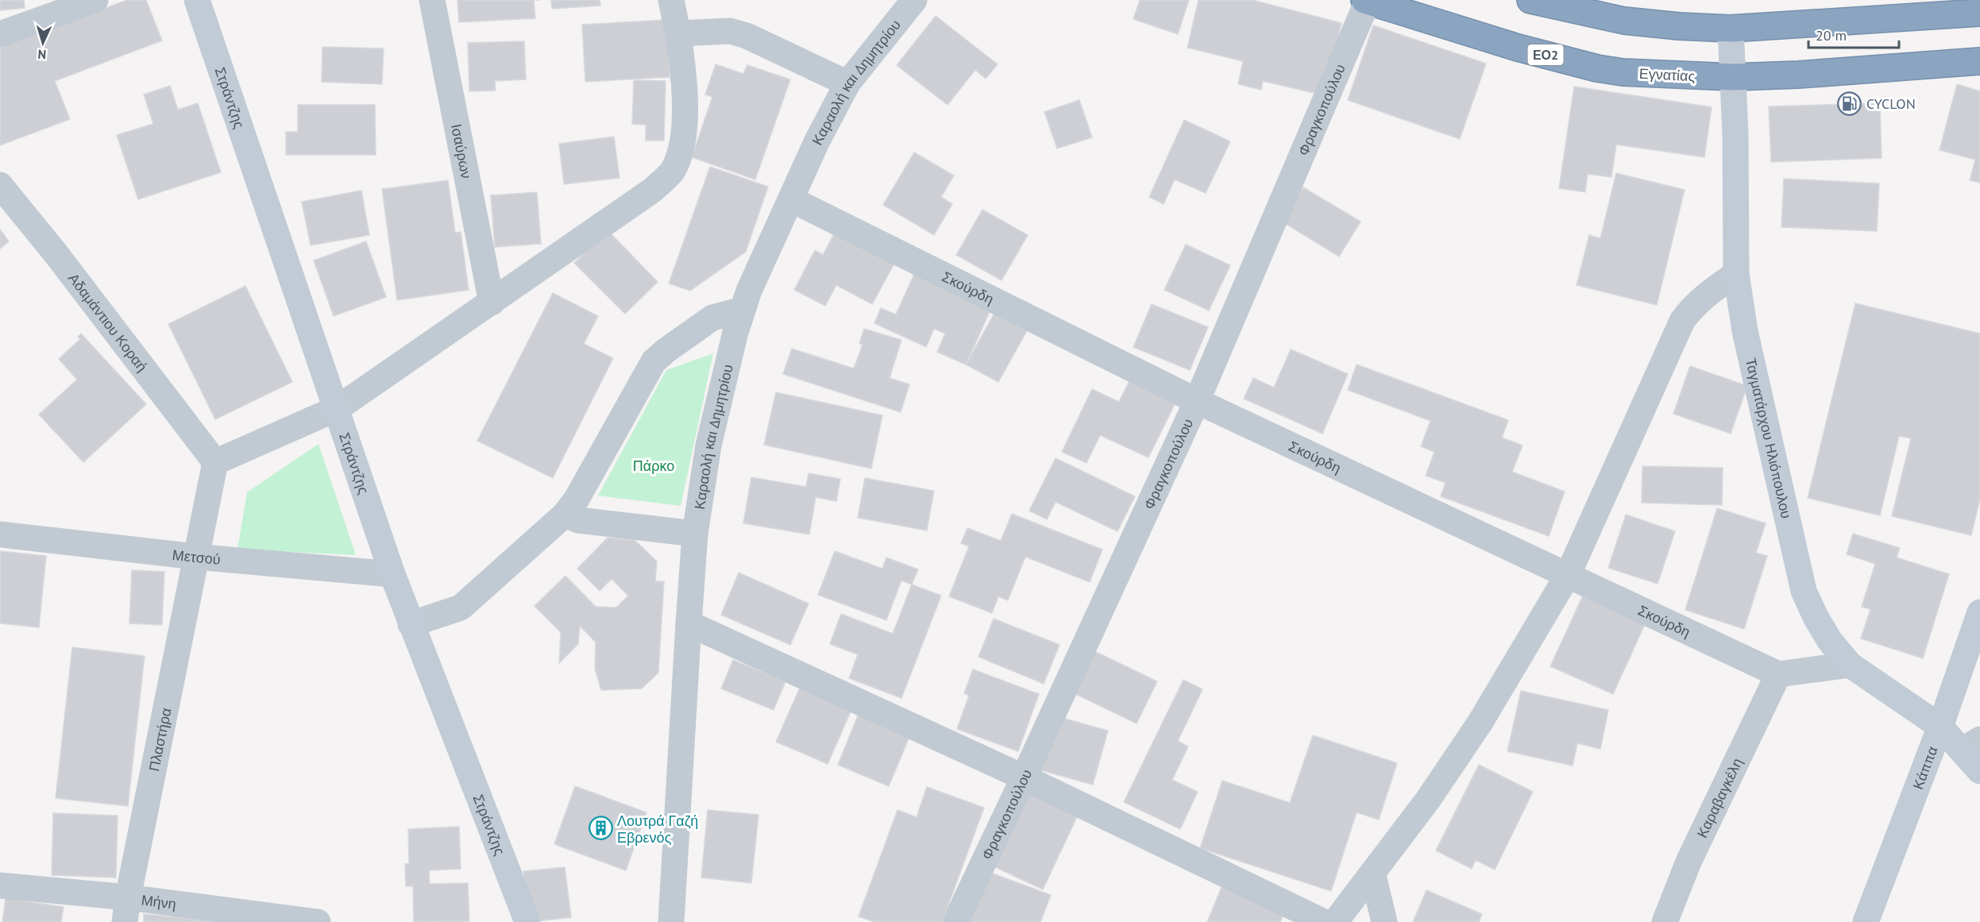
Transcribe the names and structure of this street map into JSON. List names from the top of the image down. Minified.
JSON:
{"streets":{"highway":["ΕΟ2","Εγνατίας"],"street":["Καραολή και Δημητρίου","Στράντζης","Φραγκοπούλου","Ισαύρων","Σκούρδη","Αδαμάντιου Κοραή","Ταγματάρχου Ηλιόπουλου","Μετσού","Πλαστήρα","Κάππα","Καραβαγκέλη","Μήνη"]},"crossings":[["Εγνατίας","Φραγκοπούλου"],["Εγνατίας","Ταγματάρχου Ηλιόπουλου"],["Καραολή και Δημητρίου","Σκούρδη"],["Στράντζης","Μετσού"],["Φραγκοπούλου","Σκούρδη"],["Σκούρδη","Καραβαγκέλη"],["Αδαμάντιου Κοραή","Πλαστήρα"],["Ταγματάρχου Ηλιόπουλου","Κάππα"],["Μετσού","Πλαστήρα"],["Πλαστήρα","Μήνη"]],"parks":["Πάρκο"],"places":{"fuel station":["CYCLON"],"building":["Λουτρά Γαζή Εβρενός"]},"scale_bar":"20 m","north":"bottom"}
